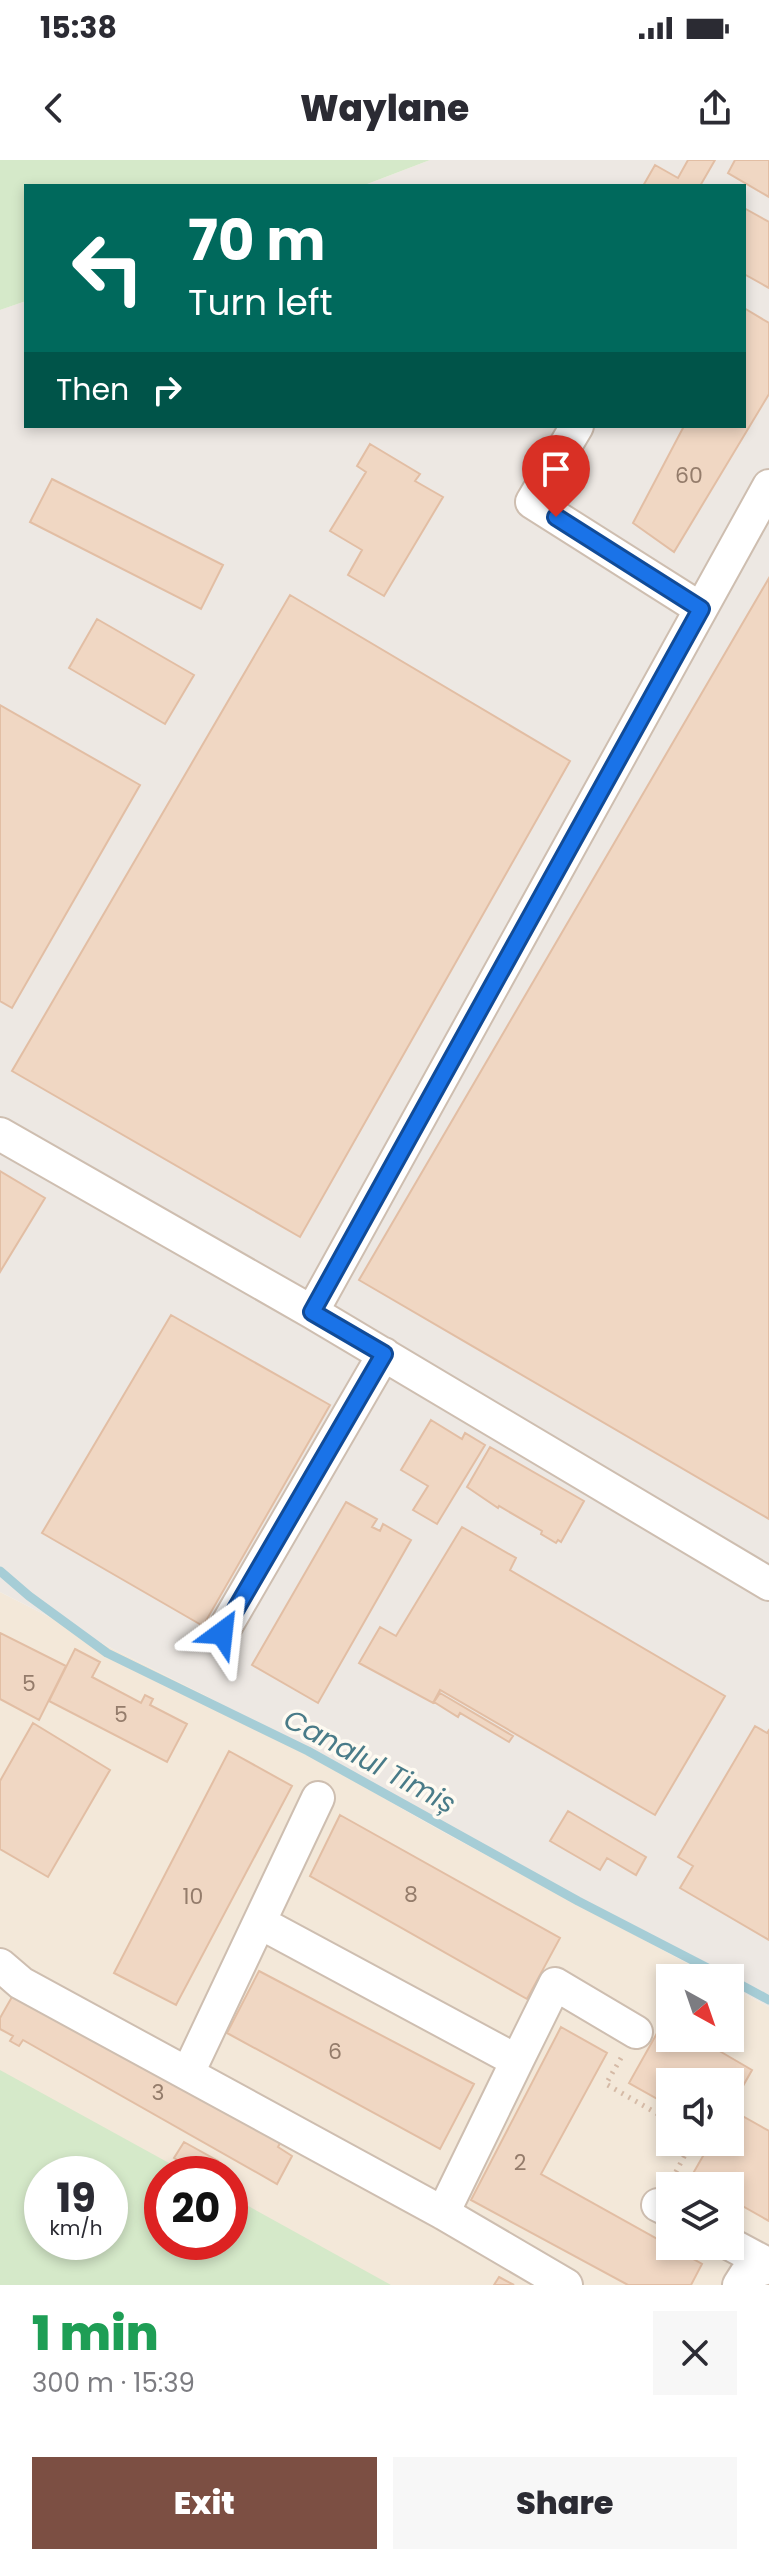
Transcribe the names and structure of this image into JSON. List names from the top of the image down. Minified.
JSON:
{"water":["Canalul Timiș"],"house_numbers":["60","5","5","8","10","6","3","2"],"north":"bottom right","page":{"status":"15:38","header":"Waylane","turn":["70 m","Turn left"],"then":"Then","speed":"19 km/h","limit":"20","heading":["1 min","300 m · 15:39"],"buttons":["Exit","Share"]}}
